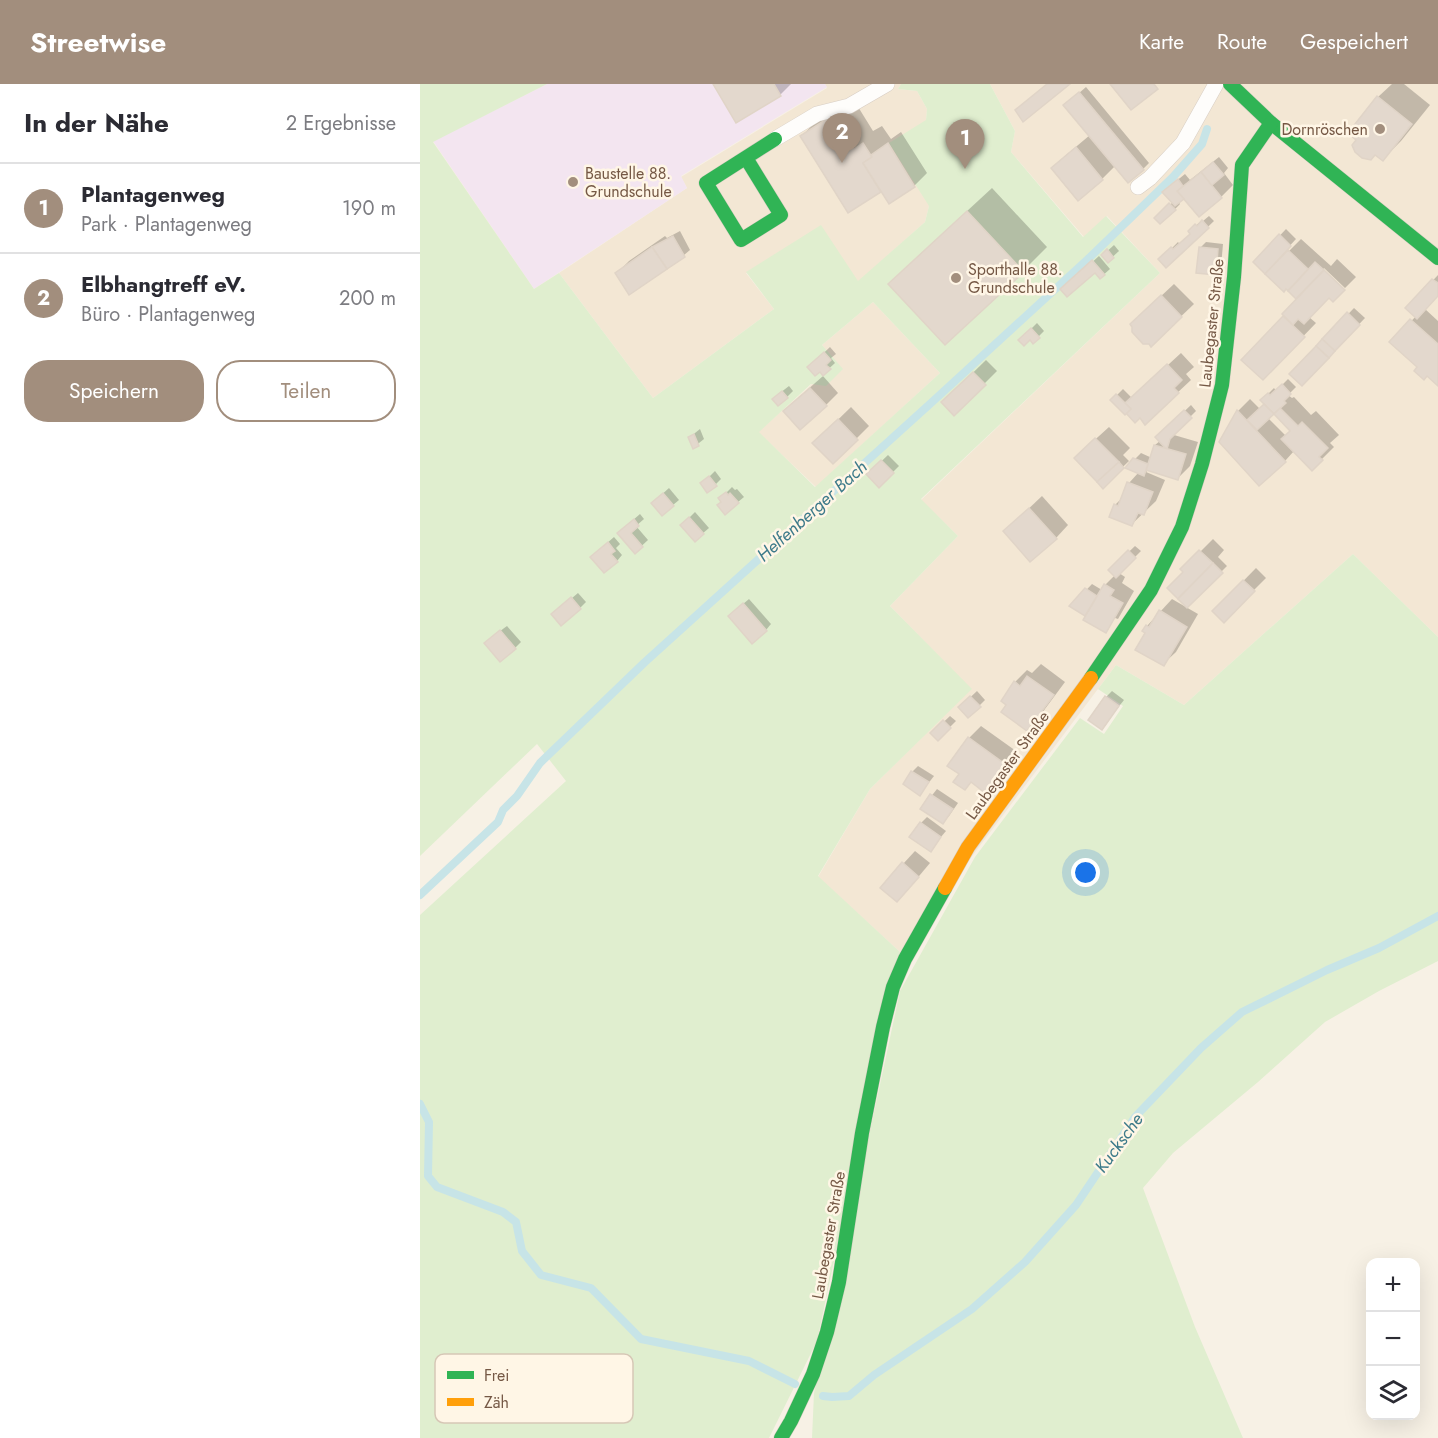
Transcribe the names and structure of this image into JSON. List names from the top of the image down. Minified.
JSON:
{"streets":{"street":["Laubegaster Straße"]},"water":["Helfenberger Bach","Kucksche"],"places":["Dornröschen","Baustelle 88. Grundschule","Sporthalle 88. Grundschule"],"legend":["Frei","Zäh"],"page":{"header":"Streetwise","nav":["Karte","Route","Gespeichert"],"heading":["In der Nähe","2 Ergebnisse"],"pins":["2","1"],"list":[{"mark":"1","name":"Plantagenweg","note":"Park · Plantagenweg","value":"190 m"},{"mark":"2","name":"Elbhangtreff eV.","note":"Büro · Plantagenweg","value":"200 m"}],"buttons":["Speichern","Teilen"],"map_buttons":["+","−"]}}
